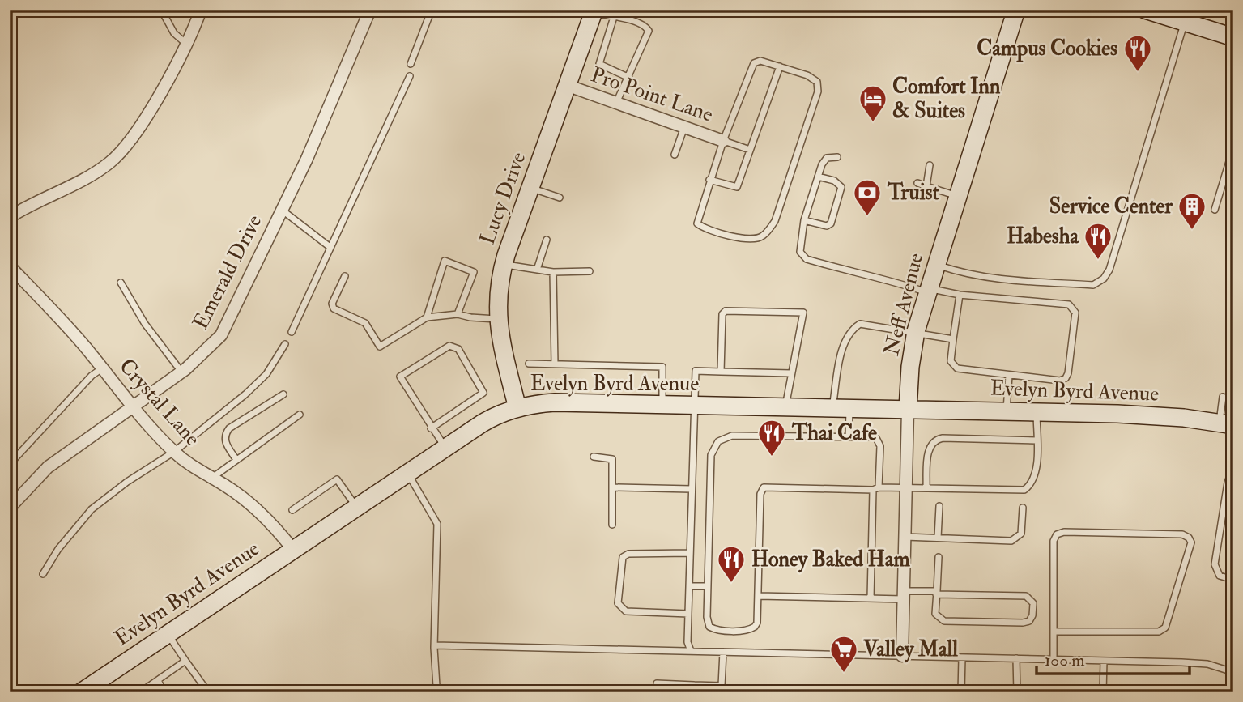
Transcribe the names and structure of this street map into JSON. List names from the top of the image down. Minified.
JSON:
{"streets":{"street":["Pro Point Lane","Lucy Drive","Emerald Drive","Neff Avenue","Evelyn Byrd Avenue","Crystal Lane"]},"crossings":[["Pro Point Lane","Lucy Drive"],["Lucy Drive","Evelyn Byrd Avenue"],["Emerald Drive","Crystal Lane"],["Neff Avenue","Evelyn Byrd Avenue"],["Evelyn Byrd Avenue","Crystal Lane"]],"places":{"restaurant":["Campus Cookies","Habesha","Thai Cafe","Honey Baked Ham"],"hotel":["Comfort Inn & Suites"],"bank":["Truist"],"building":["Service Center"],"supermarket":["Valley Mall"]},"scale_bar":"100 m"}
